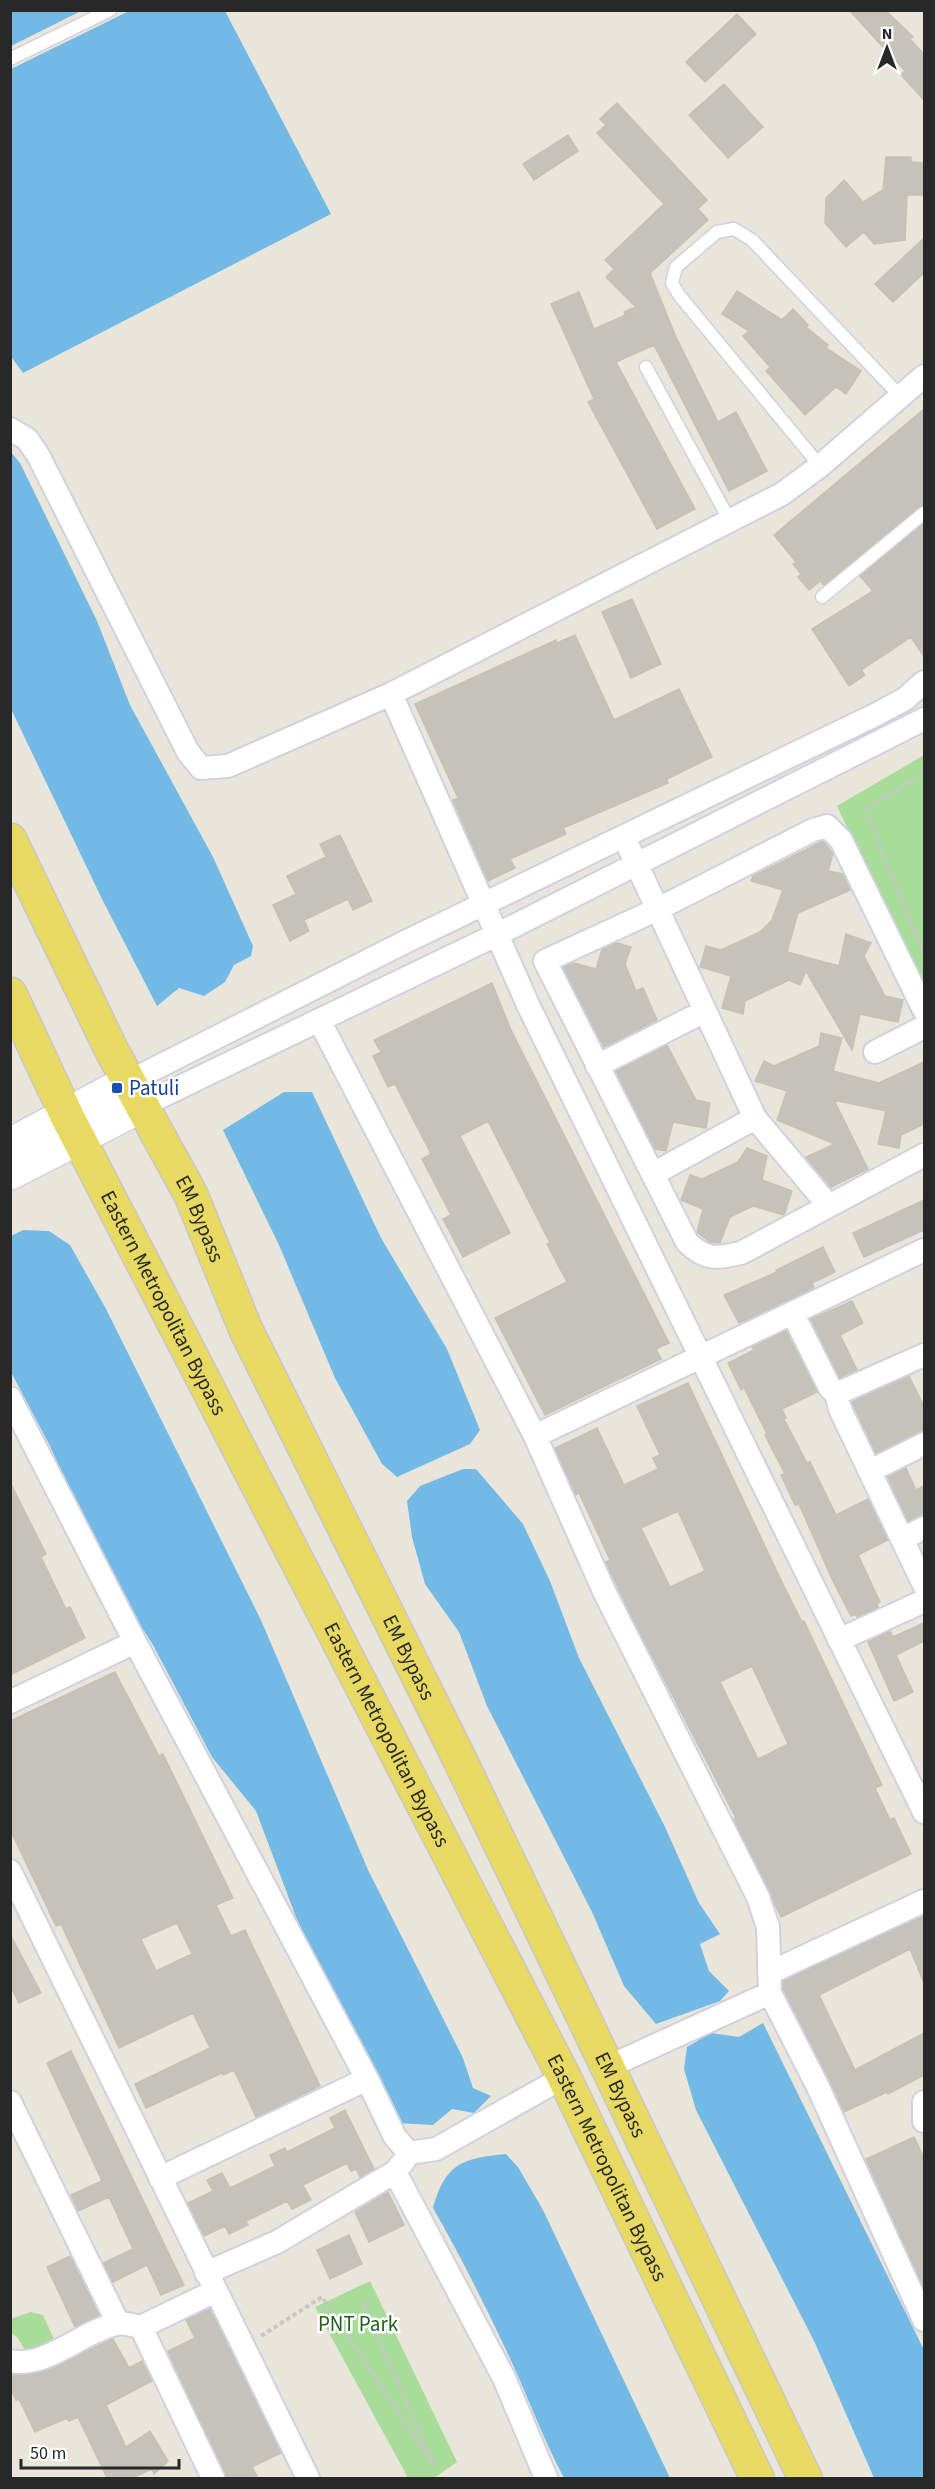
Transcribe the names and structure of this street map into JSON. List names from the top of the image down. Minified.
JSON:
{"streets":{"main road":["EM Bypass","Eastern Metropolitan Bypass"]},"parks":["PNT Park"],"places":{"transit":["Patuli"]},"scale_bar":"50 m","north":"top"}
